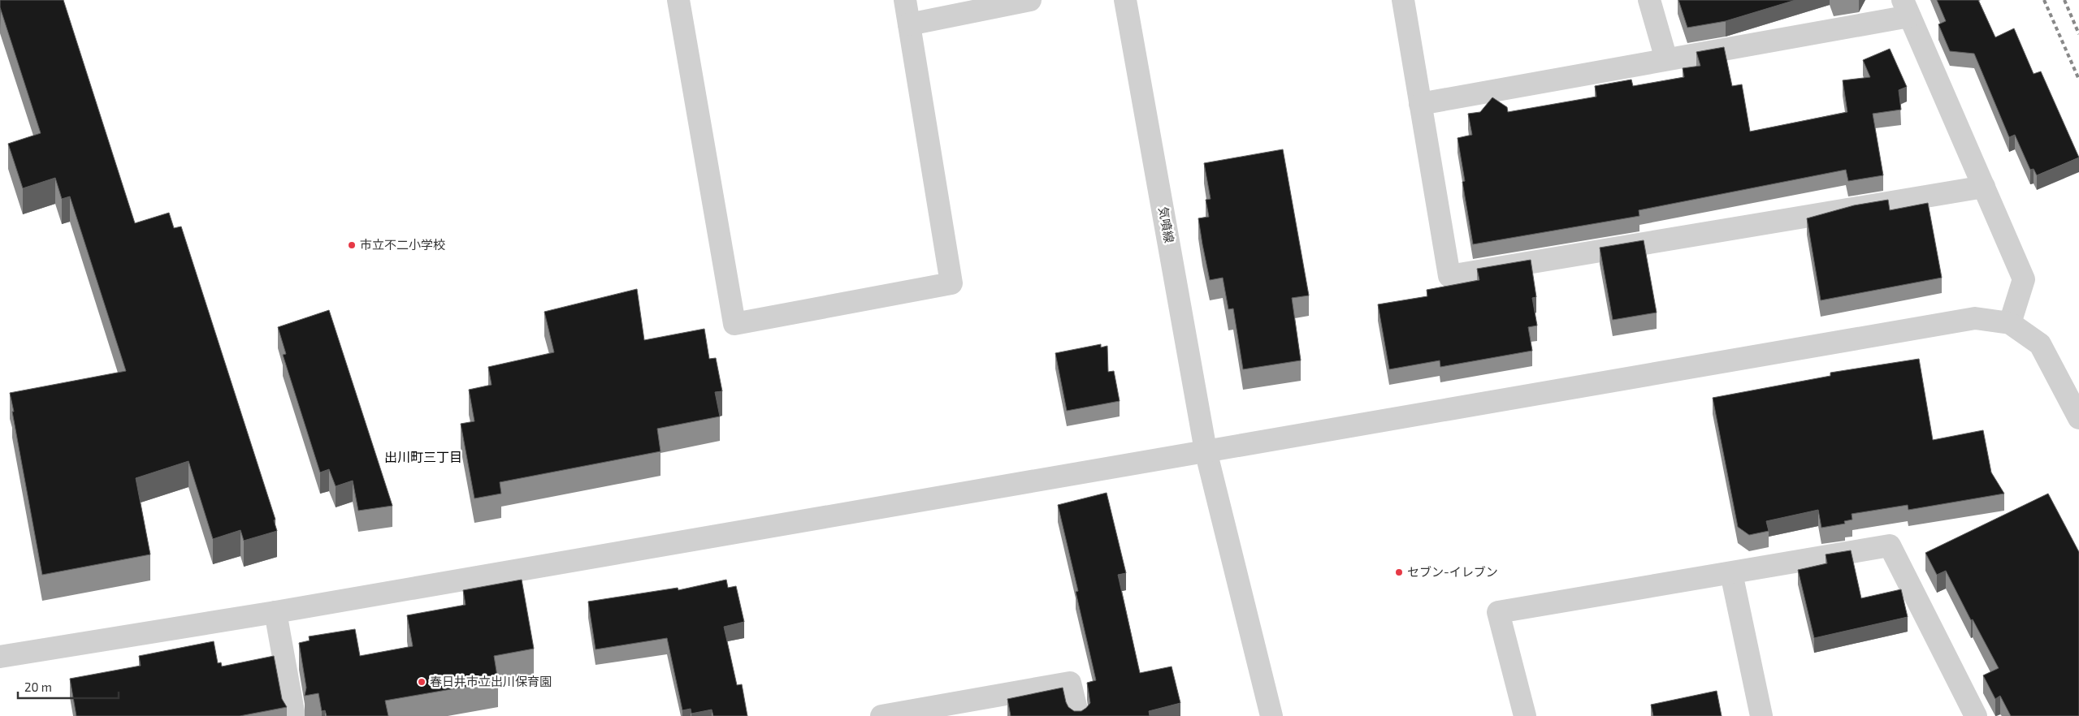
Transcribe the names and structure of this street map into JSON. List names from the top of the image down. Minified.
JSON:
{"streets":{"street":["気噴線"]},"districts":["出川町三丁目"],"places":["市立不二小学校","セブン-イレブン","春日井市立出川保育園"],"scale_bar":"20 m"}
